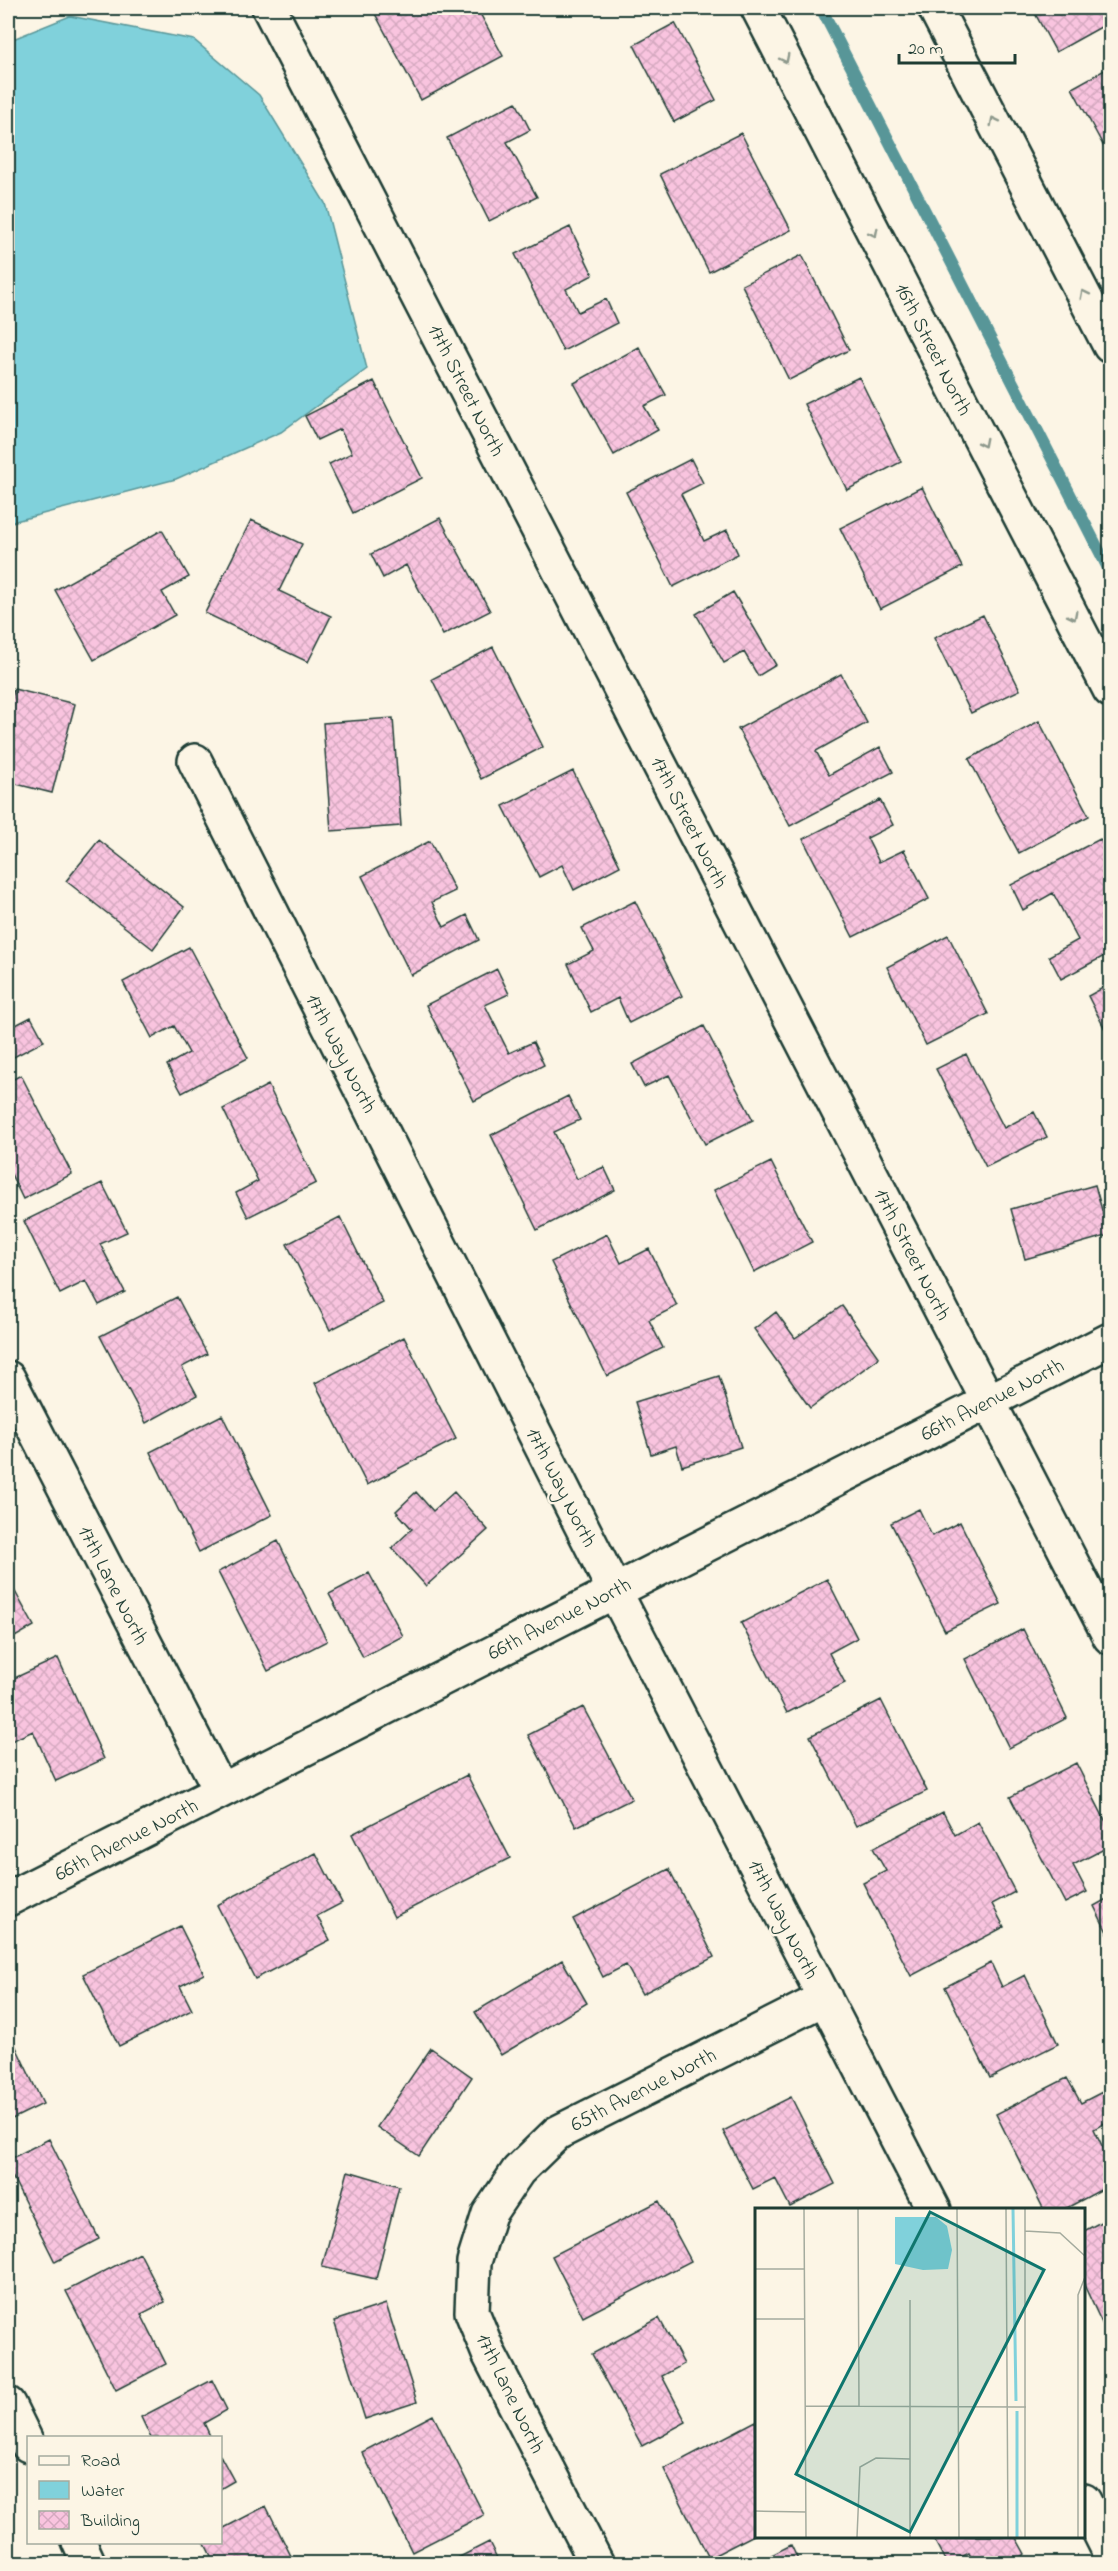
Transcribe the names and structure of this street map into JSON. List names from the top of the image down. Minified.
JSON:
{"streets":{"street":["16th Street North","17th Street North","17th Way North","66th Avenue North","17th Lane North","65th Avenue North"]},"crossings":[["17th Street North","66th Avenue North"],["17th Way North","66th Avenue North"],["17th Way North","65th Avenue North"],["66th Avenue North","17th Lane North"],["17th Lane North","65th Avenue North"]],"legend":["Road","Water","Building"],"scale_bar":"20 m"}
